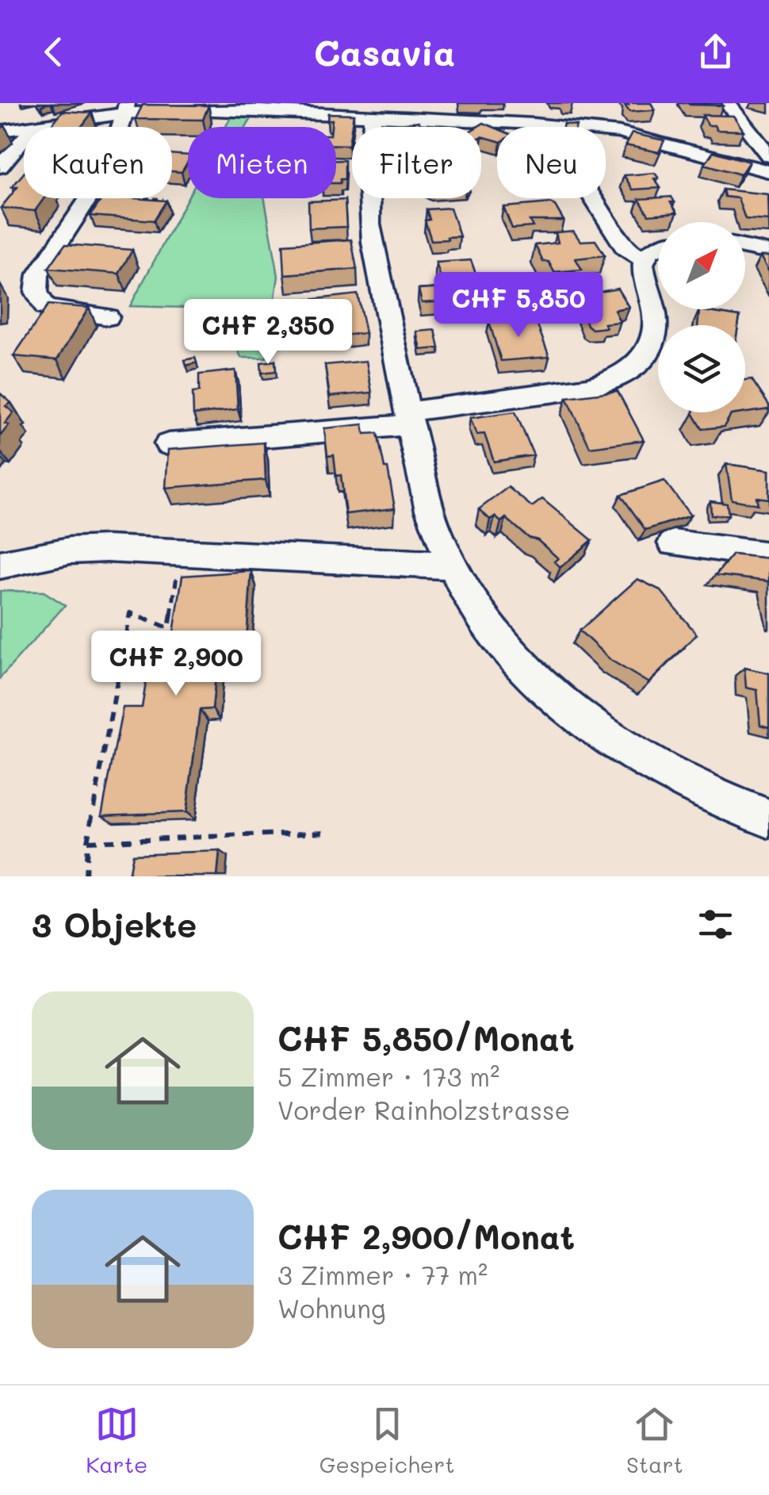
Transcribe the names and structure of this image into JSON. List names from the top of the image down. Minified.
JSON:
{"north":"top right","page":{"header":"Casavia","chip":["Kaufen","Mieten","Filter","Neu"],"price":["CHF 5,850","CHF 2,350","CHF 2,900"],"heading":"3 Objekte","list":[{"name":"CHF 5,850/Monat","note":"5 Zimmer · 173 m² · Vorder Rainholzstrasse"},{"name":"CHF 2,900/Monat","note":"3 Zimmer · 77 m² · Wohnung"}],"tabs":["Karte","Gespeichert","Start"]}}
